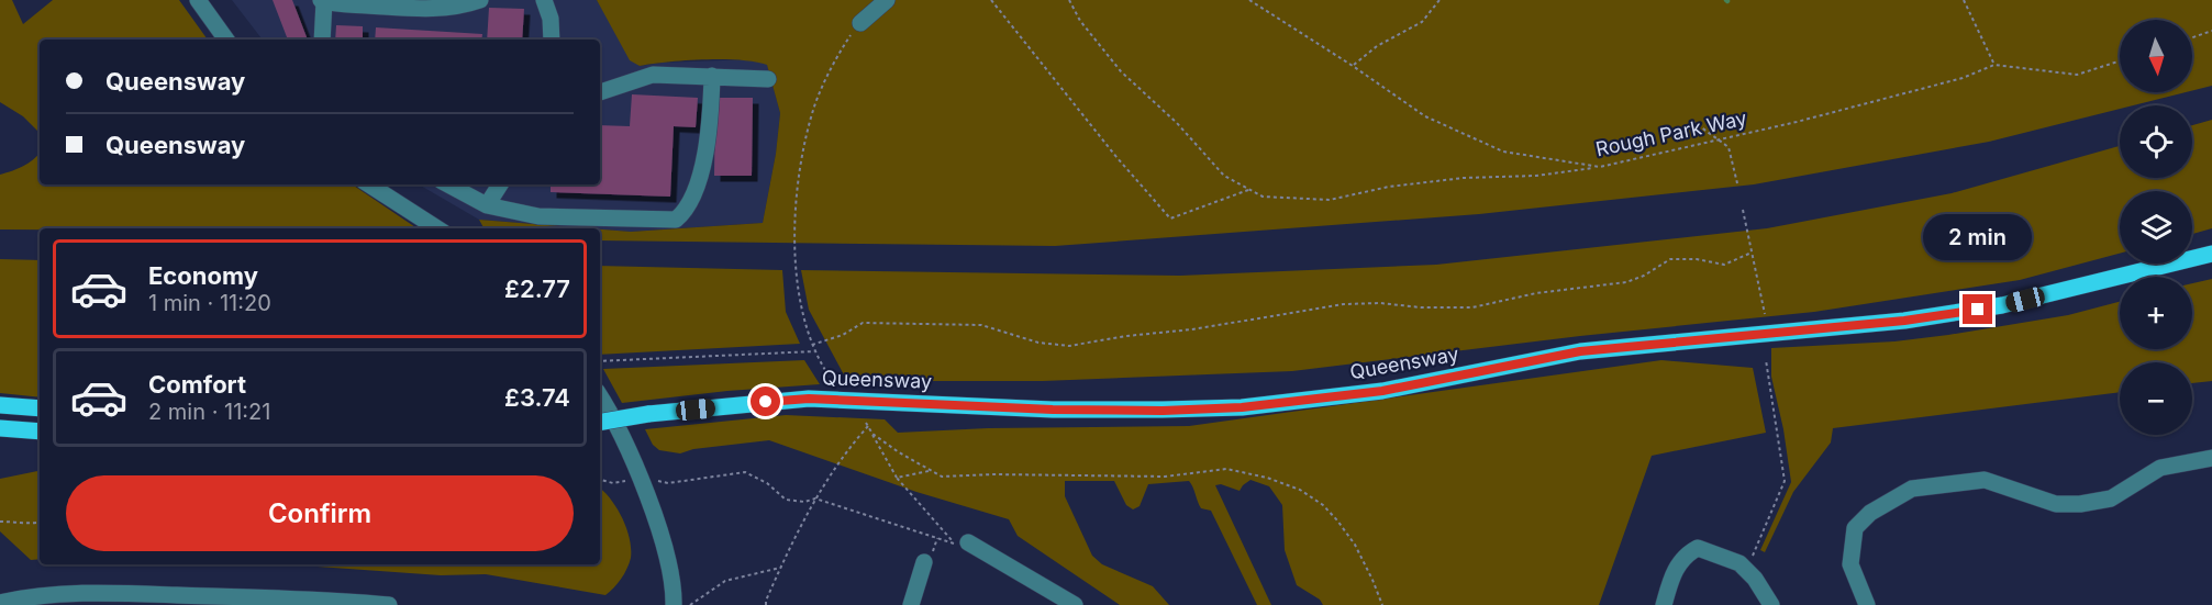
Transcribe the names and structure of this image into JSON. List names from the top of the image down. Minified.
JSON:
{"streets":{"main road":["Queensway"],"path":["Rough Park Way"]},"north":"bottom","page":{"map_buttons":["+","−"],"banner":["Queensway","Queensway"],"bubble":"2 min","list":[{"name":"Economy","note":"1 min · 11:20","value":"£2.77"},{"name":"Comfort","note":"2 min · 11:21","value":"£3.74"}],"buttons":"Confirm"}}
